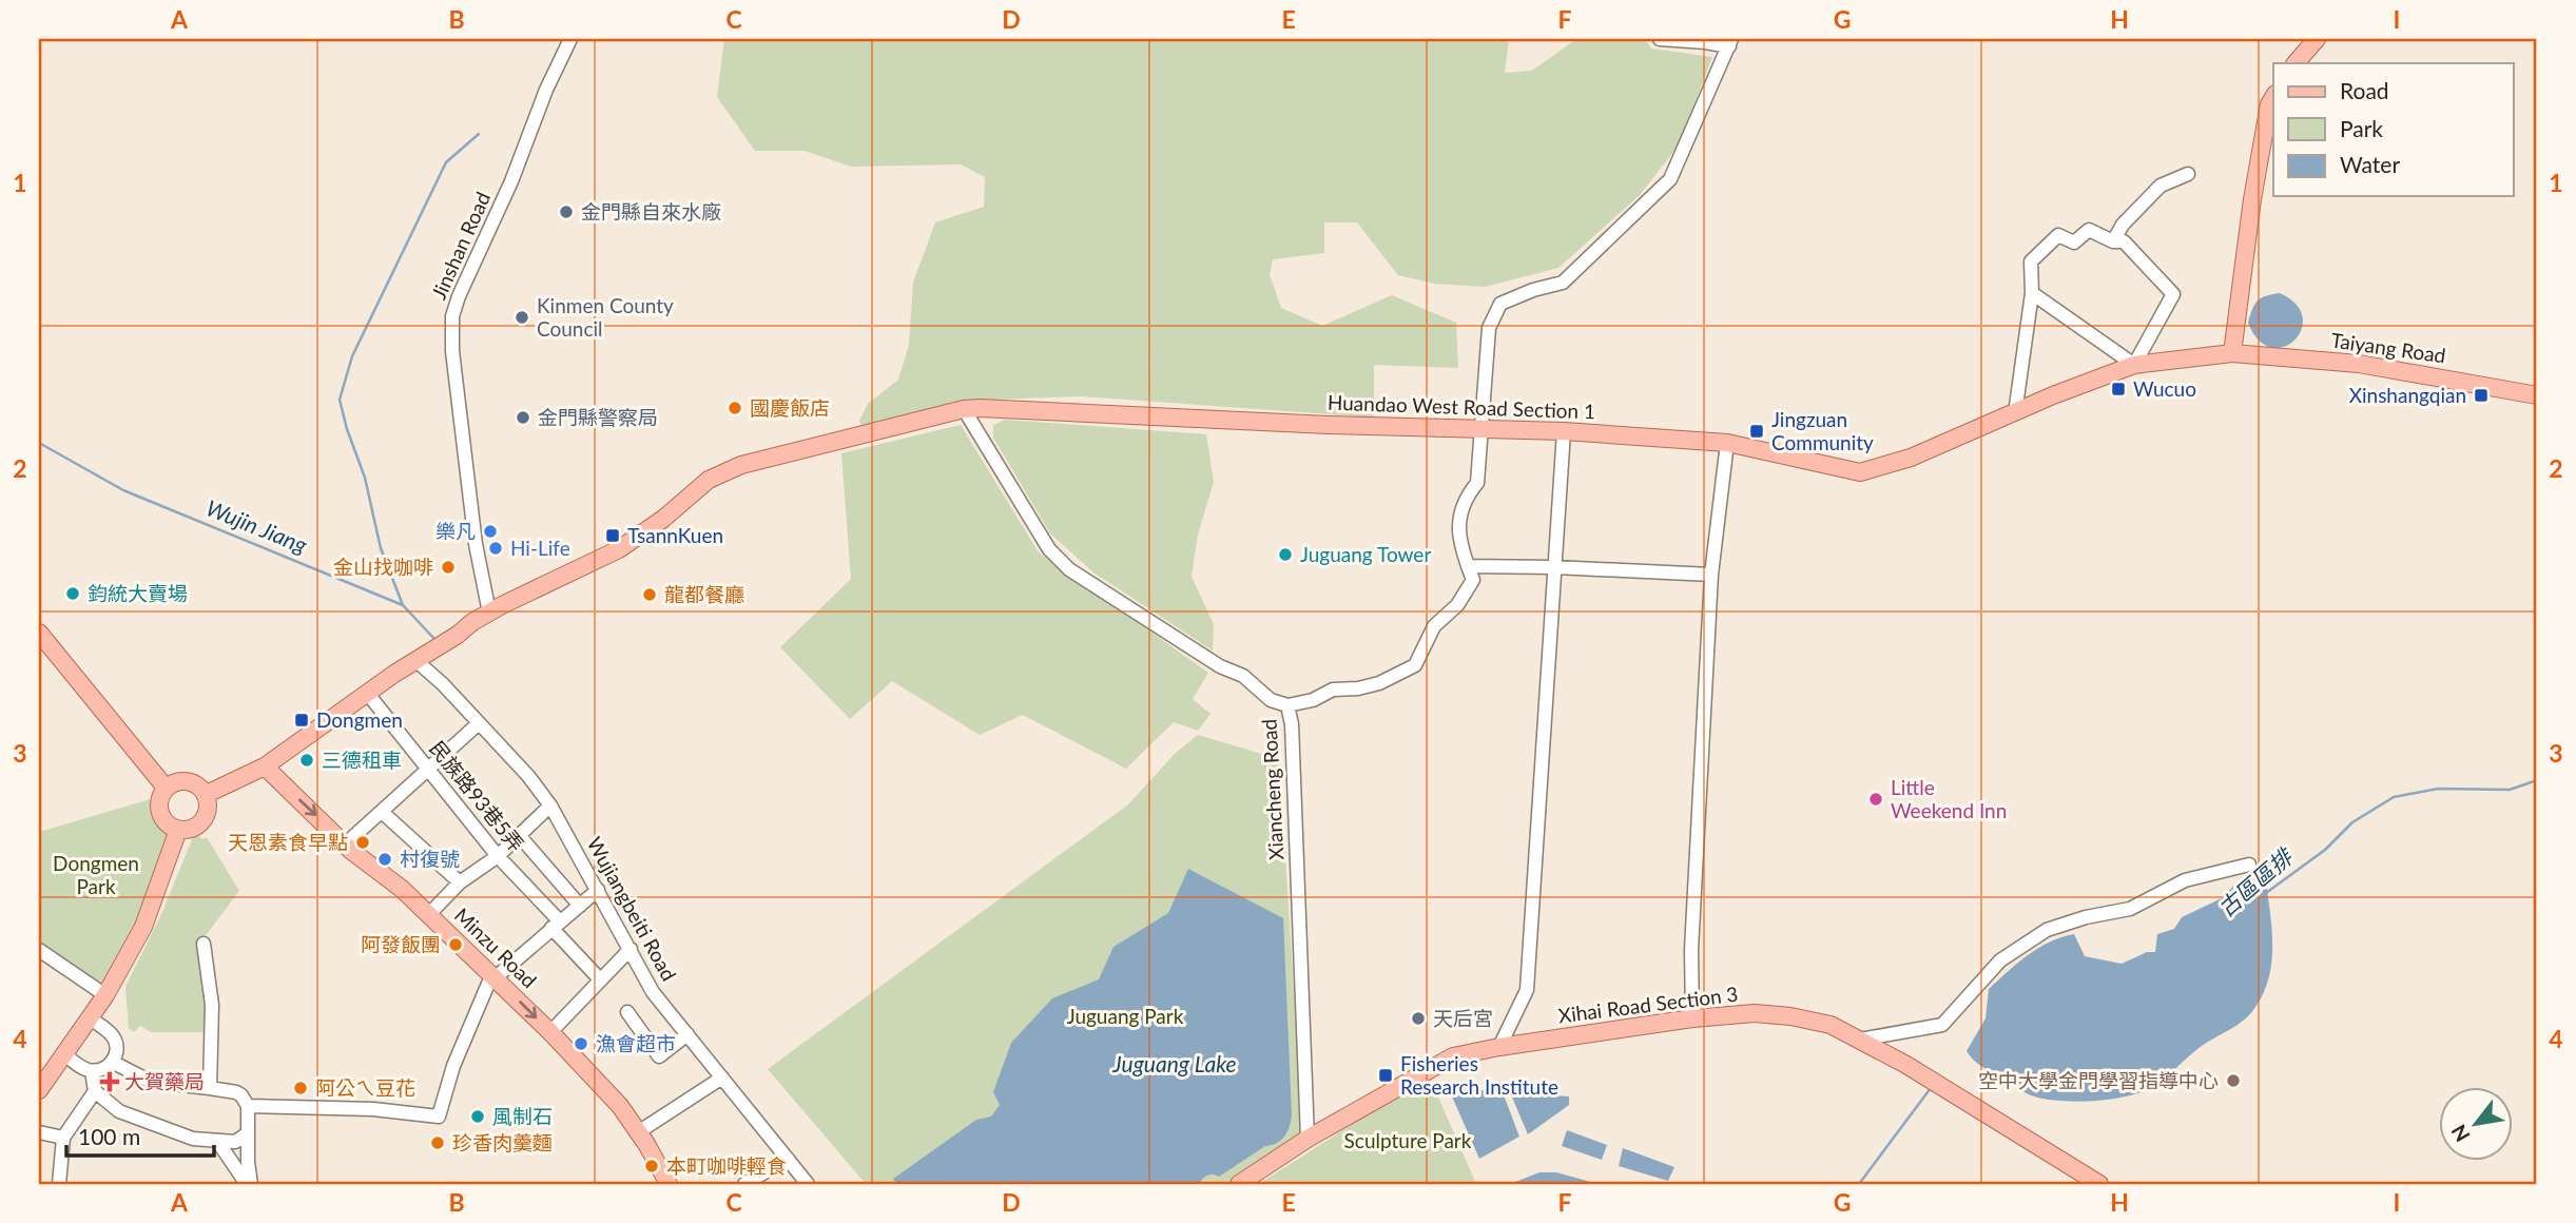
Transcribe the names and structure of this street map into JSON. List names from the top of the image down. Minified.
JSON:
{"streets":{"main road":["Taiyang Road","Huandao West Road Section 1","Minzu Road","Xihai Road Section 3"],"street":["Jinshan Road","Xiancheng Road","民族路93巷5弄","Wujiangbeiti Road"]},"crossings":[["Jinshan Road","Huandao West Road Section 1"],["Taiyang Road","Huandao West Road Section 1"],["Huandao West Road Section 1","Xiancheng Road"],["Huandao West Road Section 1","Wujiangbeiti Road"],["Xiancheng Road","Xihai Road Section 3"]],"water":["Wujin Jiang","古區區排","Juguang Lake"],"parks":["Dongmen Park","Juguang Park","Sculpture Park"],"places":{"other":["金門縣自來水廠","Kinmen County Council","國慶飯店","金門縣警察局","樂凡","Hi-Life","Juguang Tower","金山找咖啡","鈞統大賣場","龍都餐廳","三德租車","Little Weekend Inn","天恩素食早點","村復號","阿發飯團","天后宮","漁會超市","空中大學金門學習指導中心","阿公ㄟ豆花","風制石","珍香肉羹麵","本町咖啡輕食"],"transit":["Wucuo","Xinshangqian","Jingzuan Community","TsannKuen","Dongmen","Fisheries Research Institute"],"health":["大賀藥局"]},"legend":["Road","Park","Water"],"scale_bar":"100 m","north":"bottom left","grid":{"columns":["A","B","C","D","E","F","G","H","I"],"rows":["1","2","3","4"]}}
